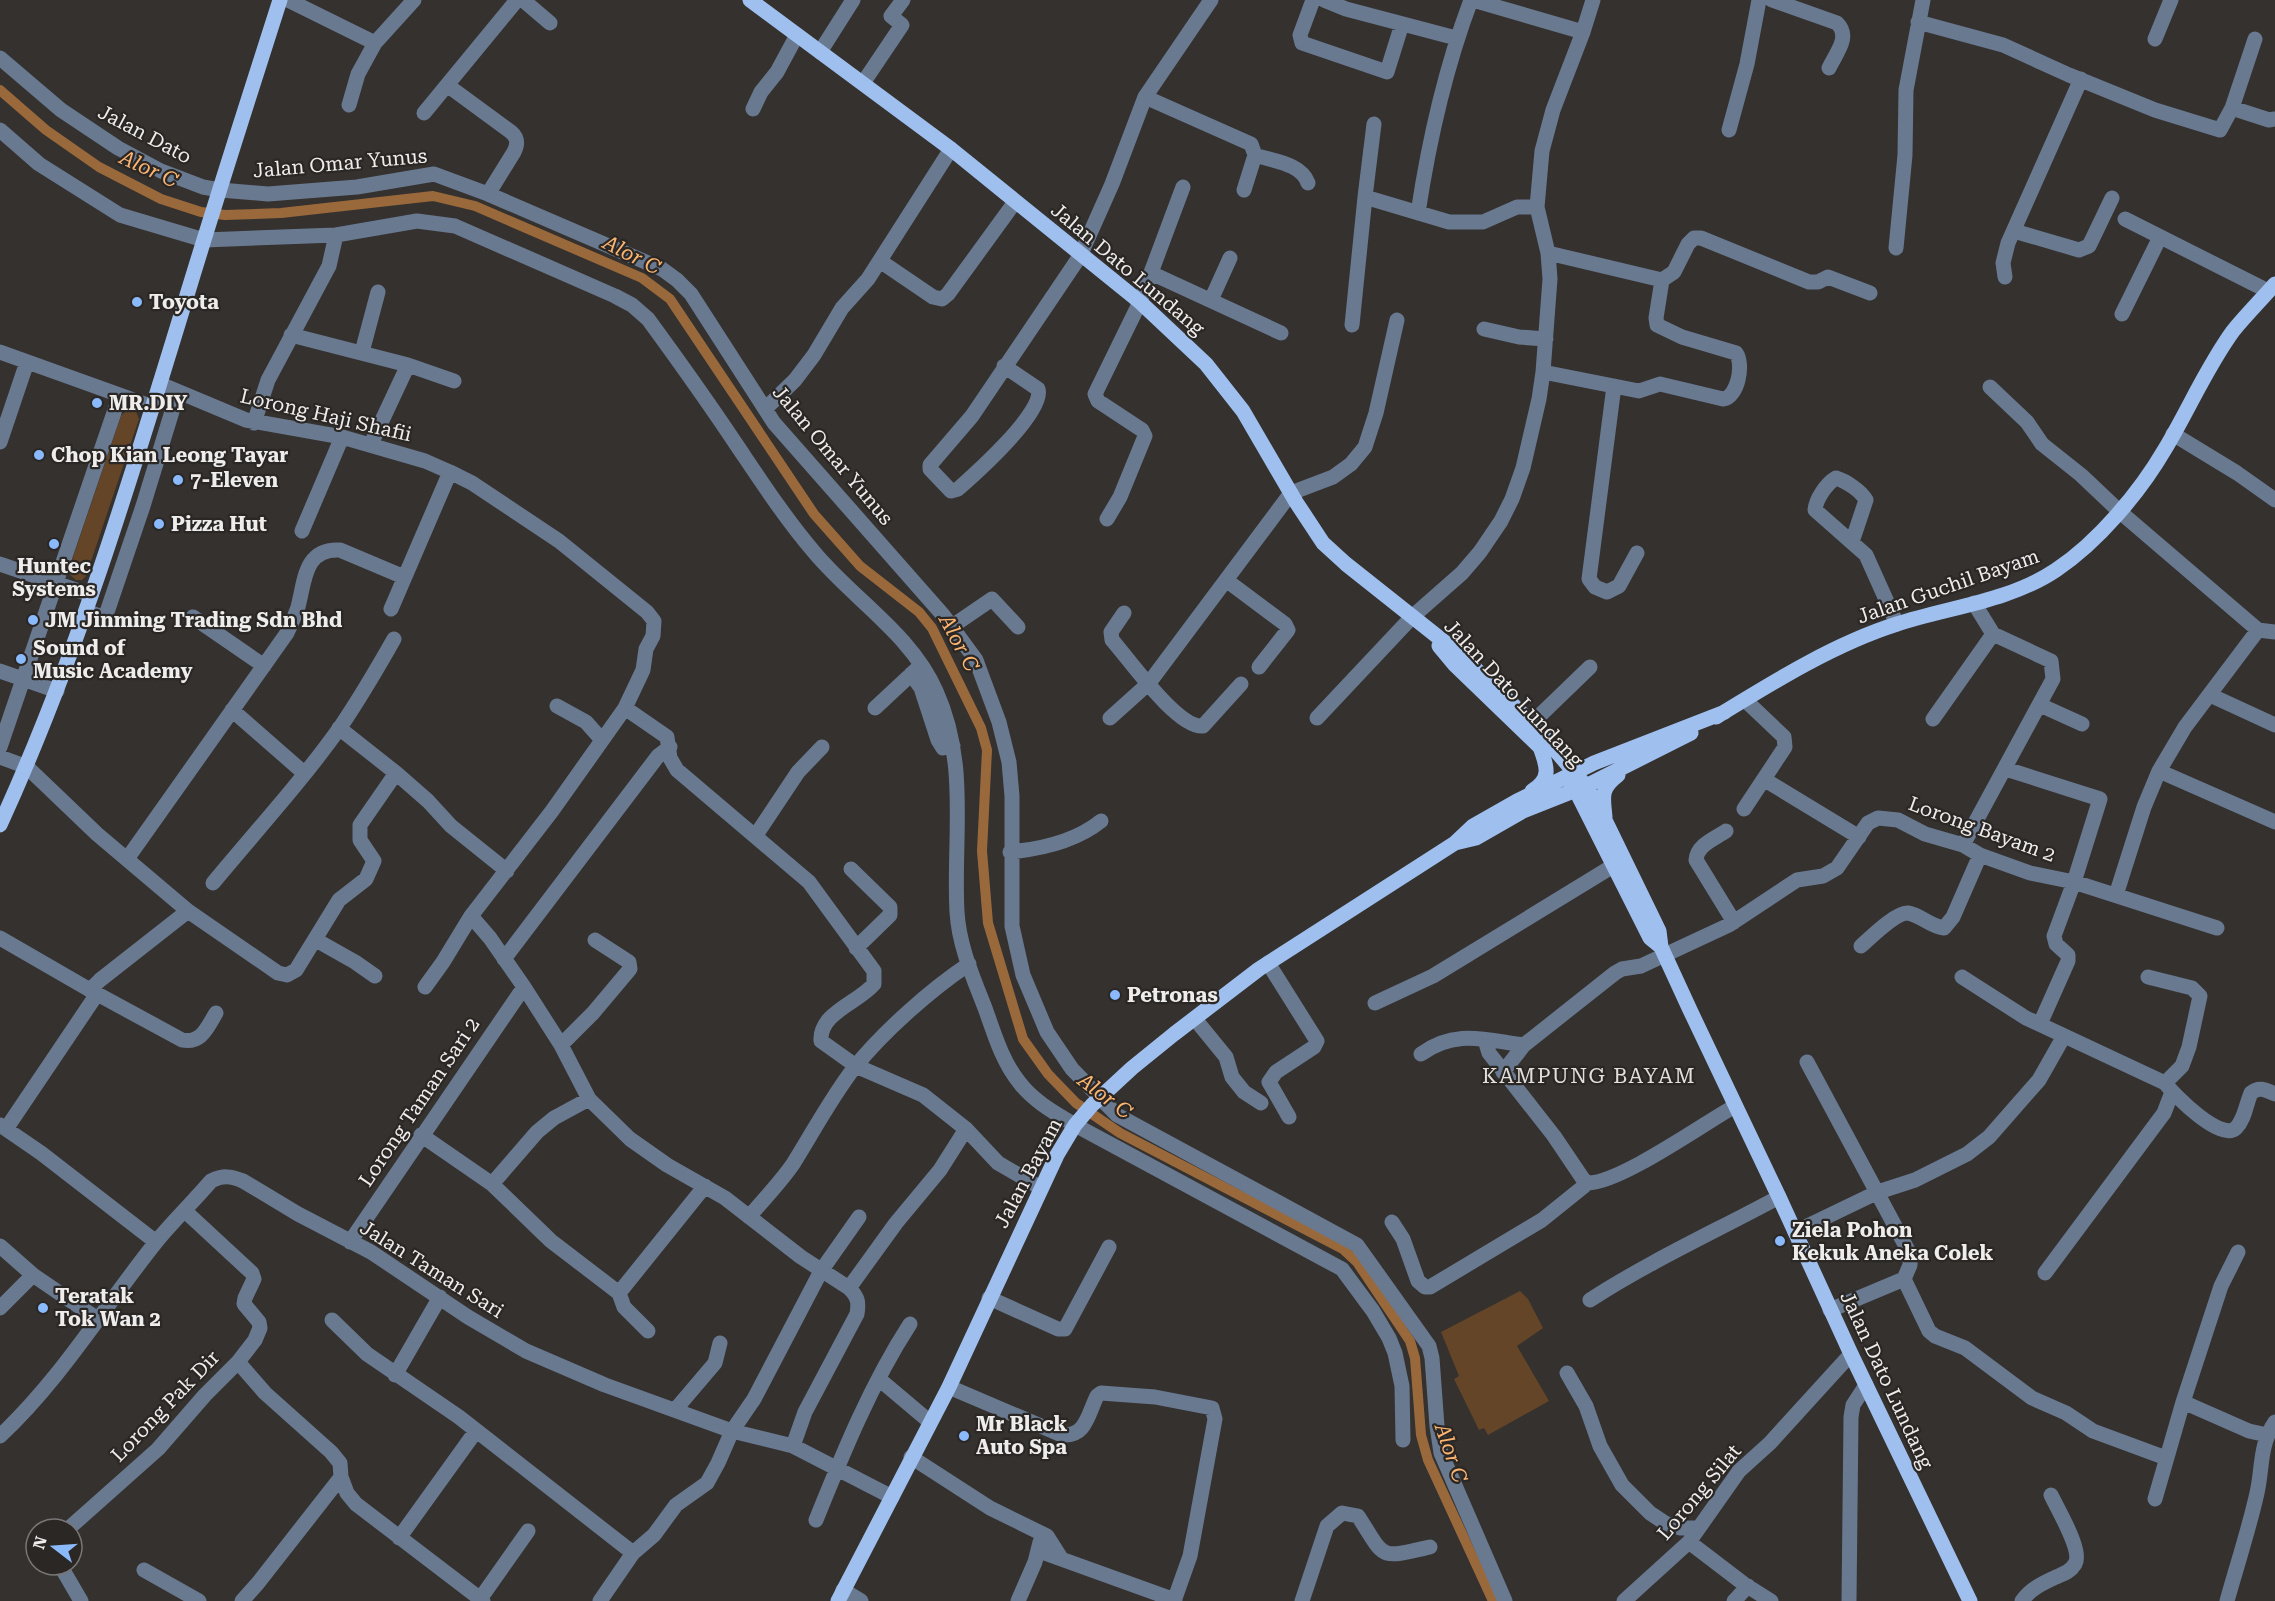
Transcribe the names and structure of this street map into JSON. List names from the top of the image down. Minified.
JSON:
{"streets":{"main road":["Jalan Dato Lundang","Jalan Guchil Bayam","Jalan Bayam"],"street":["Jalan Dato","Jalan Omar Yunus","Lorong Haji Shafii","Lorong Bayam 2","Lorong Taman Sari 2","Jalan Taman Sari","Lorong Pak Dir","Lorong Silat"]},"crossings":[["Jalan Dato","Jalan Omar Yunus"],["Jalan Omar Yunus","Jalan Bayam"],["Jalan Dato Lundang","Jalan Guchil Bayam"],["Jalan Dato Lundang","Lorong Bayam 2"],["Jalan Dato Lundang","Jalan Bayam"],["Jalan Dato Lundang","Lorong Silat"],["Jalan Guchil Bayam","Jalan Bayam"],["Lorong Taman Sari 2","Jalan Taman Sari"],["Jalan Bayam","Jalan Taman Sari"],["Jalan Taman Sari","Lorong Pak Dir"]],"districts":["KAMPUNG BAYAM"],"water":["Alor C"],"places":["Toyota","MR.DIY","Chop Kian Leong Tayar","7-Eleven","Pizza Hut","Huntec Systems","JM Jinming Trading Sdn Bhd","Sound of Music Academy","Petronas","Ziela Pohon Kekuk Aneka Colek","Teratak Tok Wan 2","Mr Black Auto Spa"],"north":"left"}
